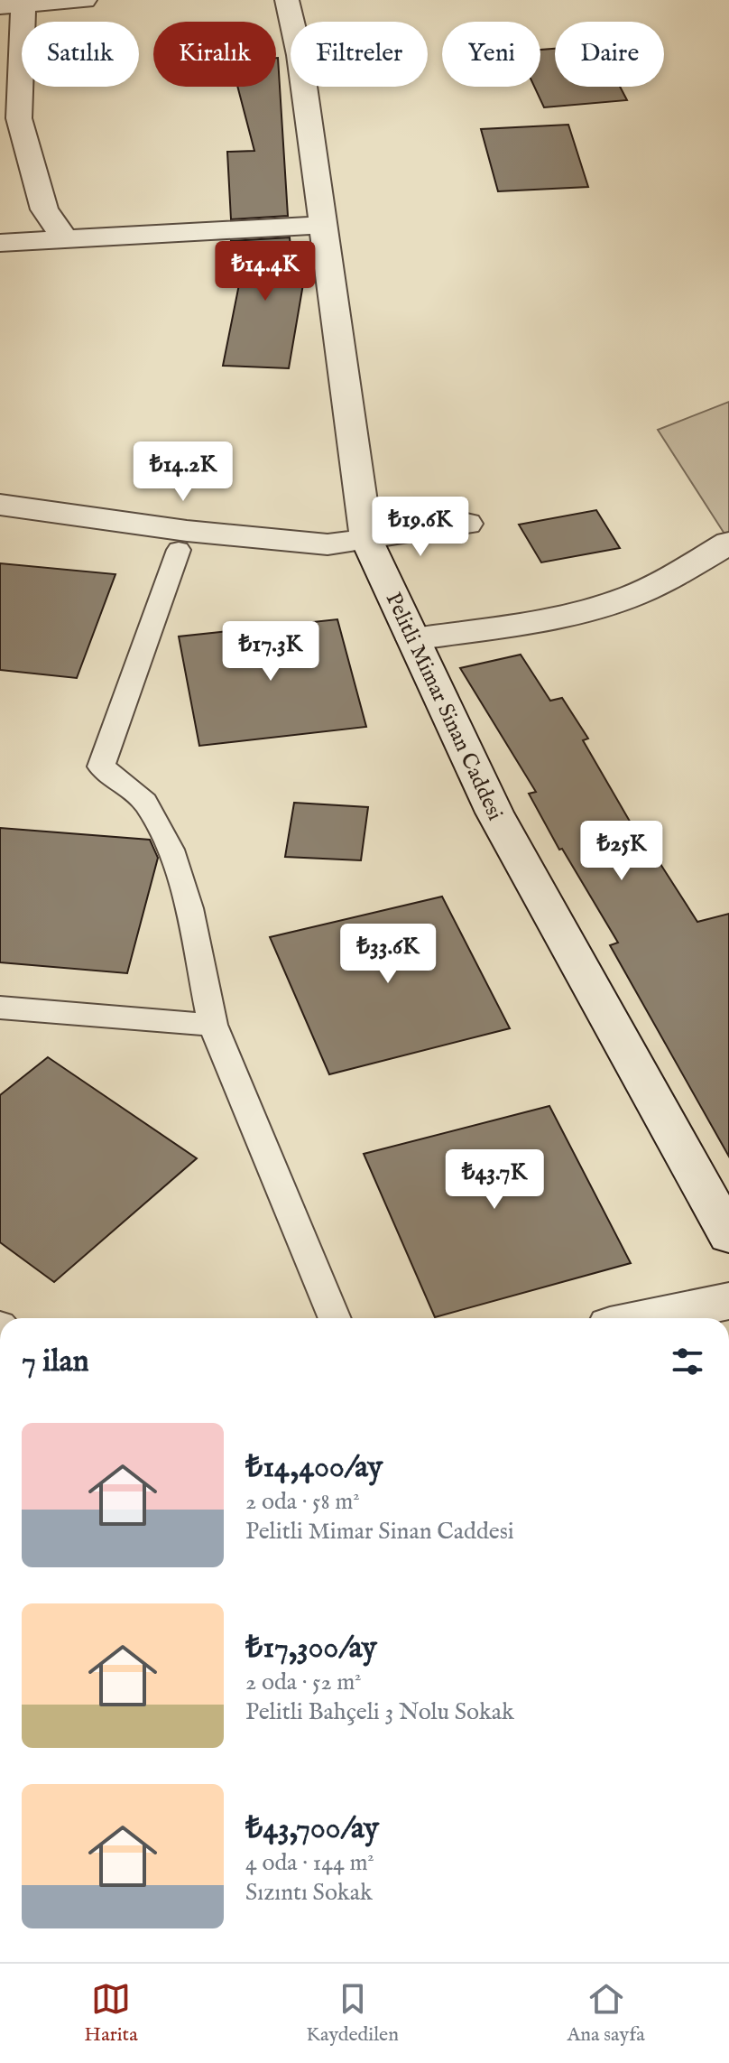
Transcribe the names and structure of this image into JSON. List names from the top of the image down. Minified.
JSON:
{"streets":{"street":["Pelitli Mimar Sinan Caddesi"]},"page":{"chip":["Satılık","Kiralık","Filtreler","Yeni","Daire"],"price":["₺14.4K","₺14.2K","₺19.6K","₺17.3K","₺25K","₺33.6K","₺43.7K"],"heading":"7 ilan","list":[{"name":"₺14,400/ay","note":"2 oda · 58 m² · Pelitli Mimar Sinan Caddesi"},{"name":"₺17,300/ay","note":"2 oda · 52 m² · Pelitli Bahçeli 3 Nolu Sokak"},{"name":"₺43,700/ay","note":"4 oda · 144 m² · Sızıntı Sokak"}],"tabs":["Harita","Kaydedilen","Ana sayfa"]}}
